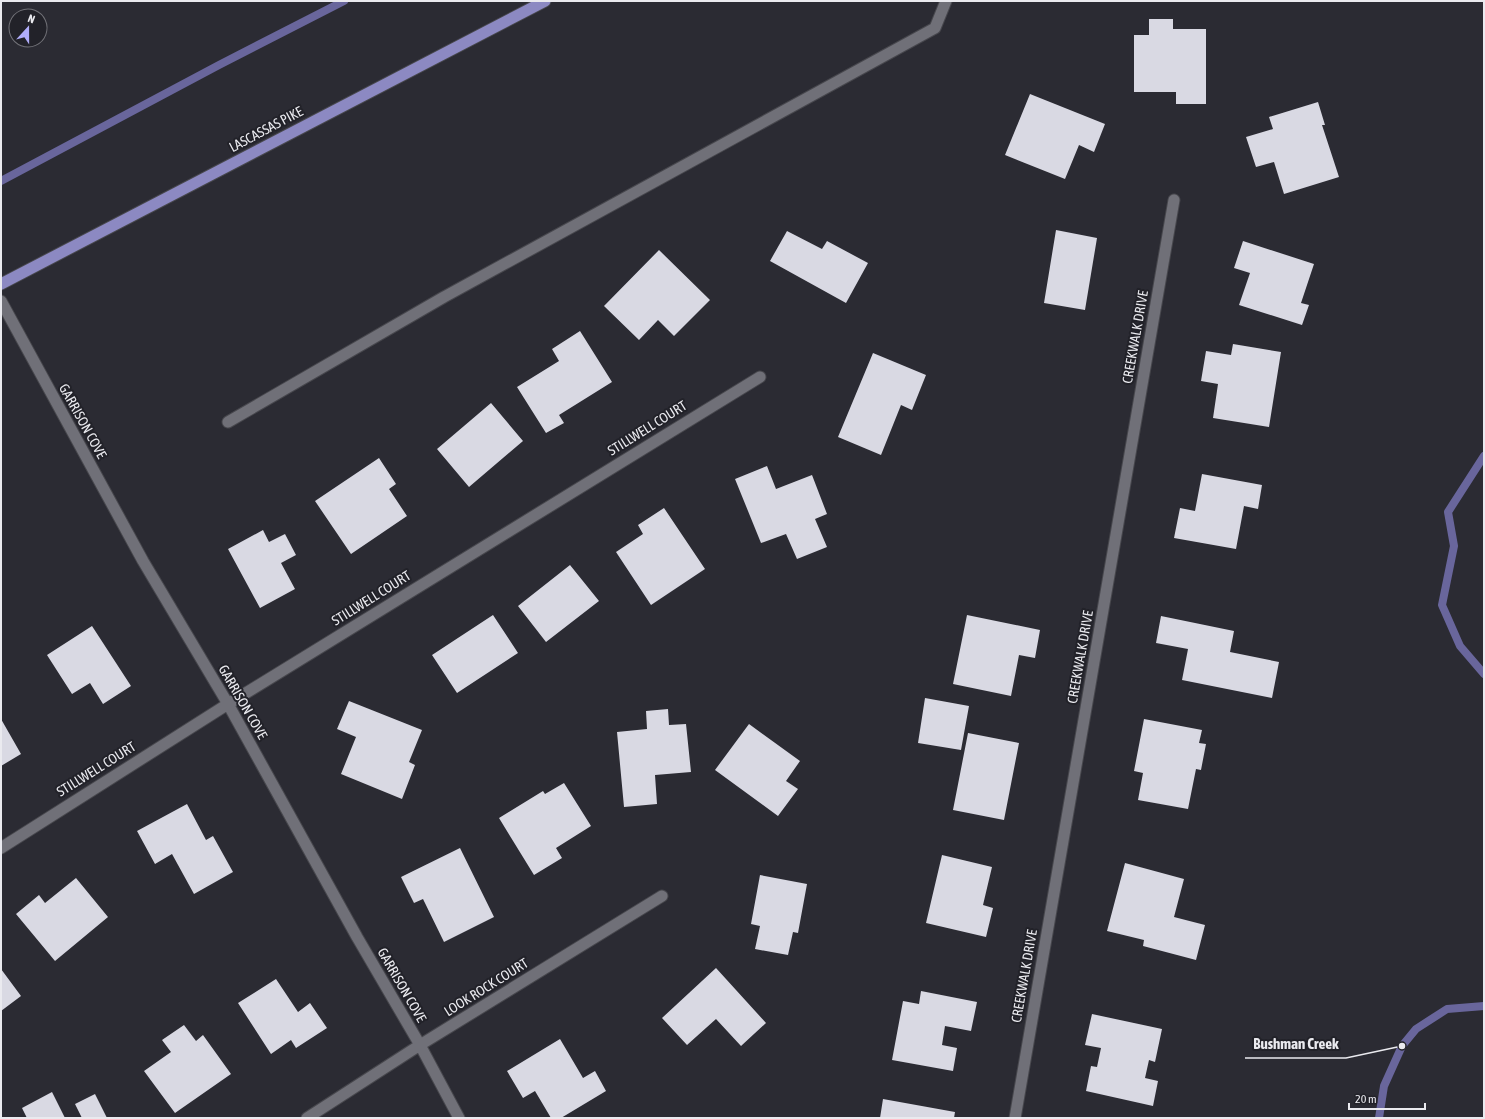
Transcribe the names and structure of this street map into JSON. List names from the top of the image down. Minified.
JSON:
{"streets":{"main road":["LASCASSAS PIKE"],"street":["CREEKWALK DRIVE","GARRISON COVE","STILLWELL COURT","LOOK ROCK COURT"]},"crossings":[["GARRISON COVE","STILLWELL COURT"],["GARRISON COVE","LOOK ROCK COURT"]],"places":["Bushman Creek"],"scale_bar":"20 m","north":"top"}
